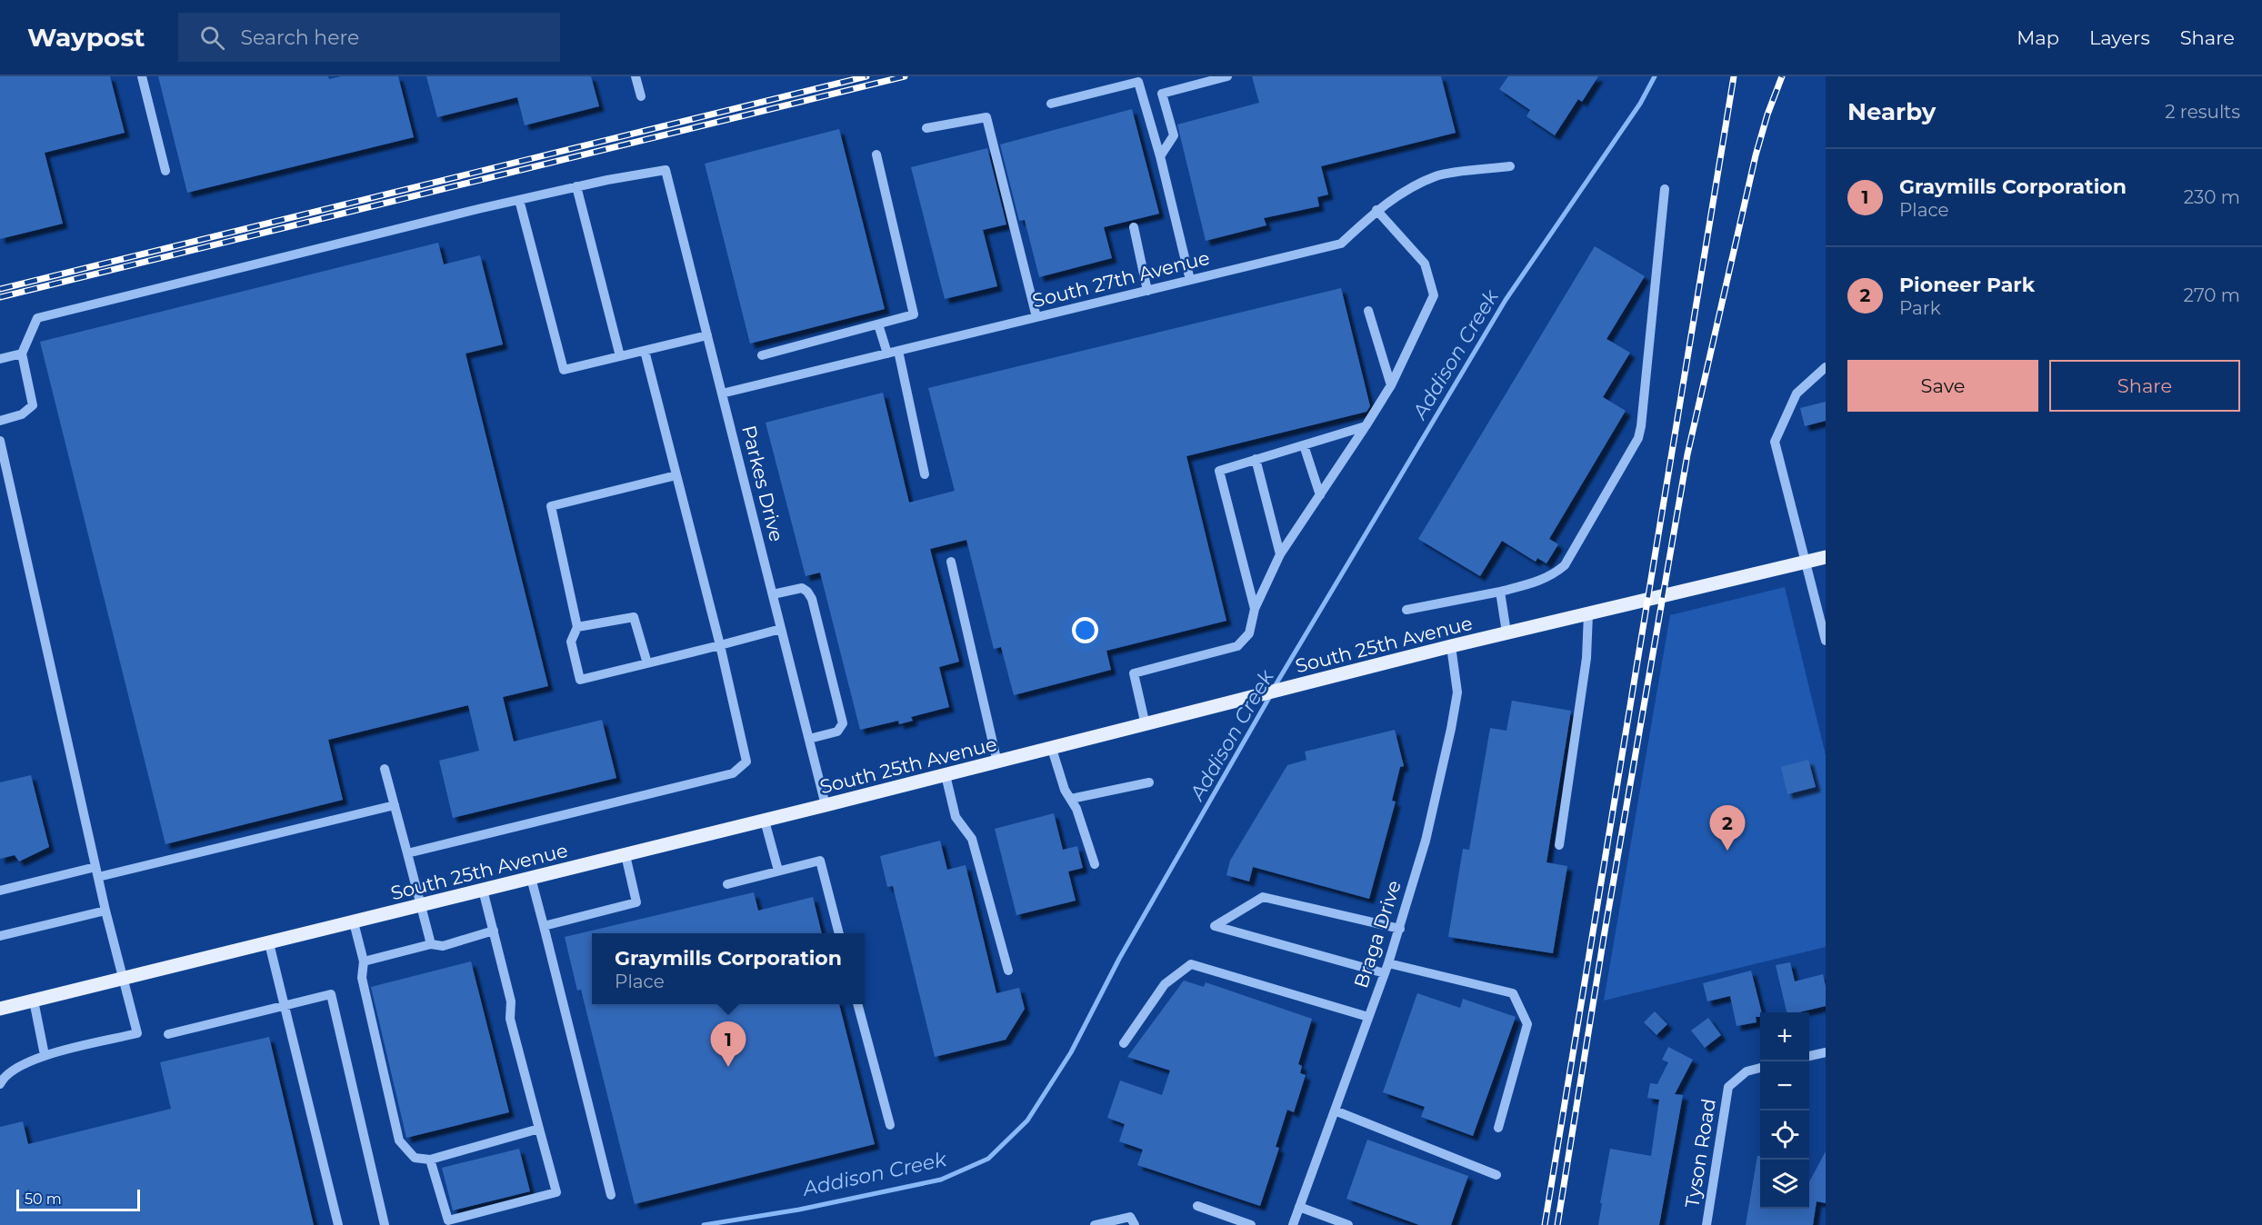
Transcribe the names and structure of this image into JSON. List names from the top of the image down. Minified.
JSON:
{"streets":{"main road":["South 25th Avenue"],"street":["South 27th Avenue","Parkes Drive","Braga Drive","Tyson Road"]},"crossings":[["South 27th Avenue","Parkes Drive"],["Parkes Drive","South 25th Avenue"],["South 25th Avenue","Braga Drive"]],"water":["Addison Creek"],"scale_bar":"50 m","page":{"header":"Waypost","search":"Search here","nav":["Map","Layers","Share"],"heading":["Nearby","2 results"],"list":[{"mark":"1","name":"Graymills Corporation","note":"Place","value":"230 m"},{"mark":"2","name":"Pioneer Park","note":"Park","value":"270 m"}],"buttons":["Save","Share"],"pins":["2","1"],"popup":["Graymills Corporation","Place"],"map_buttons":["+","−"],"scale":"50 m"}}
